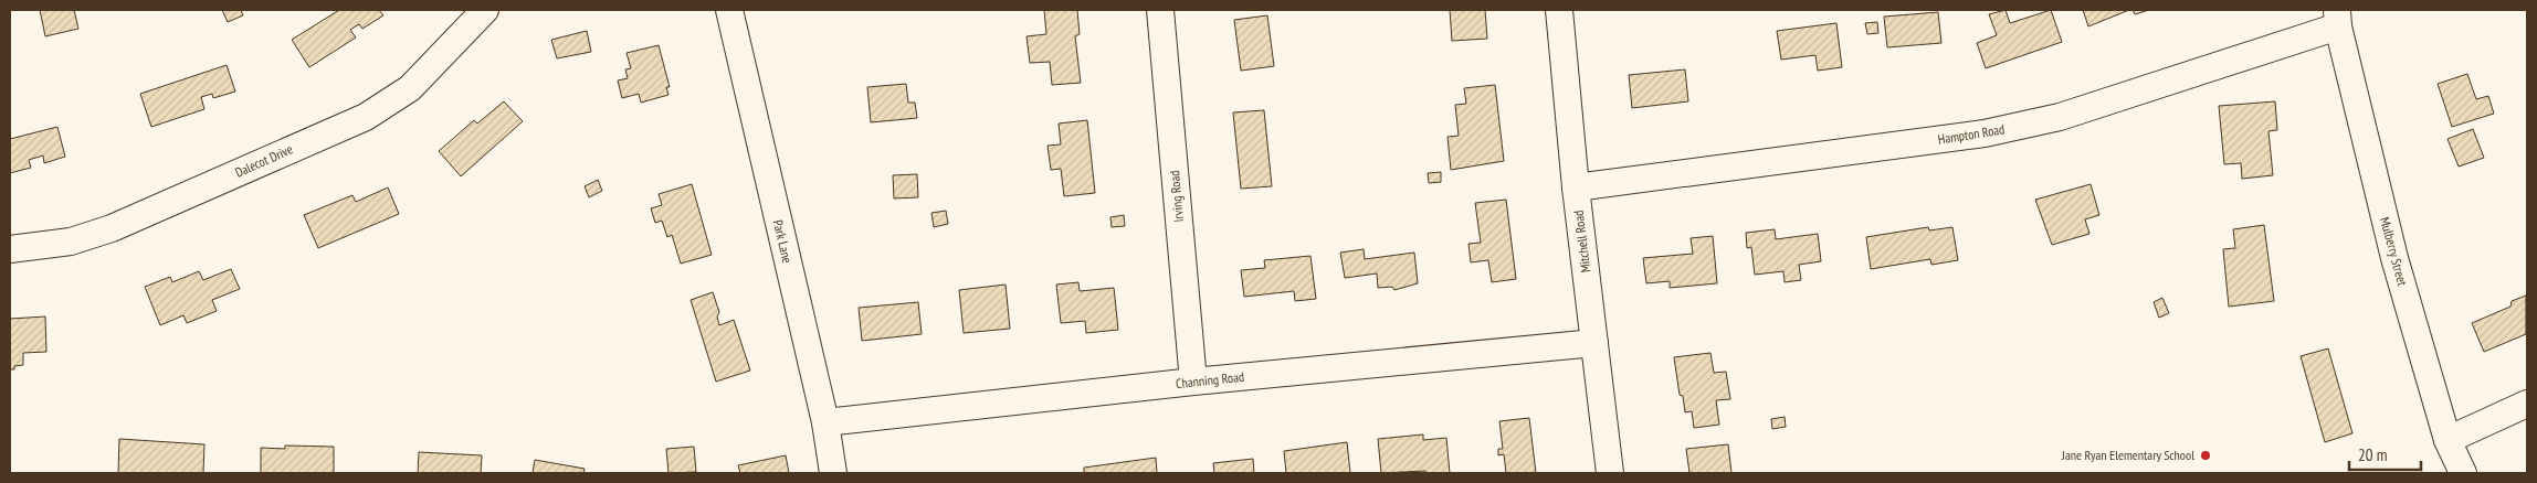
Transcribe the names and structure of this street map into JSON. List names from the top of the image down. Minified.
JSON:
{"streets":{"street":["Hampton Road","Dalecot Drive","Irving Road","Park Lane","Mitchell Road","Mulberry Street","Channing Road"]},"crossings":[["Hampton Road","Mitchell Road"],["Hampton Road","Mulberry Street"],["Irving Road","Channing Road"],["Park Lane","Channing Road"],["Mitchell Road","Channing Road"]],"places":["Jane Ryan Elementary School"],"scale_bar":"20 m"}
